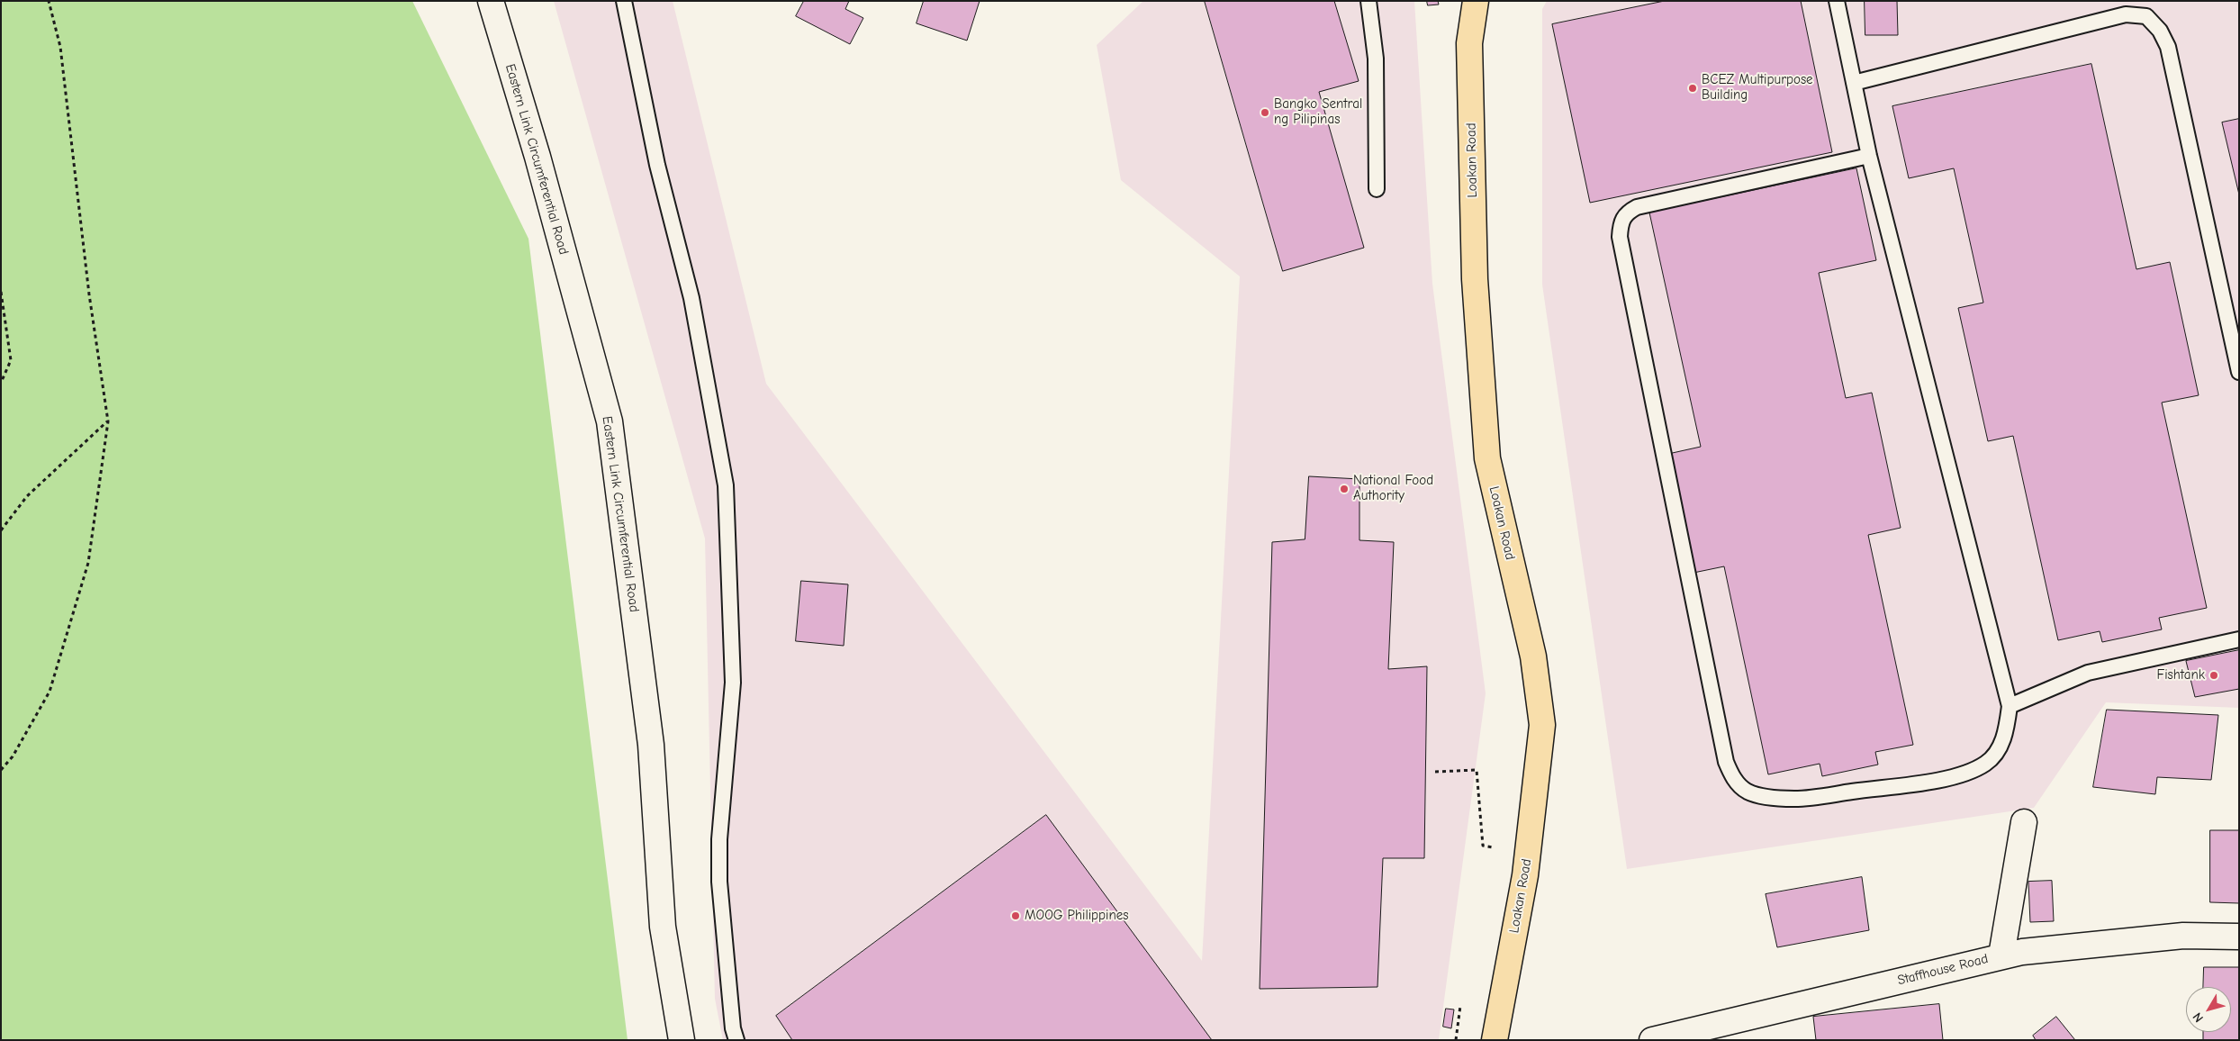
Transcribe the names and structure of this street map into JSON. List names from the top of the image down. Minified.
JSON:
{"streets":{"main road":["Eastern Link Circumferential Road","Loakan Road","Staffhouse Road"]},"places":["BCEZ Multipurpose Building","Bangko Sentral ng Pilipinas","National Food Authority","Fishtank","MOOG Philippines"],"north":"bottom left"}
